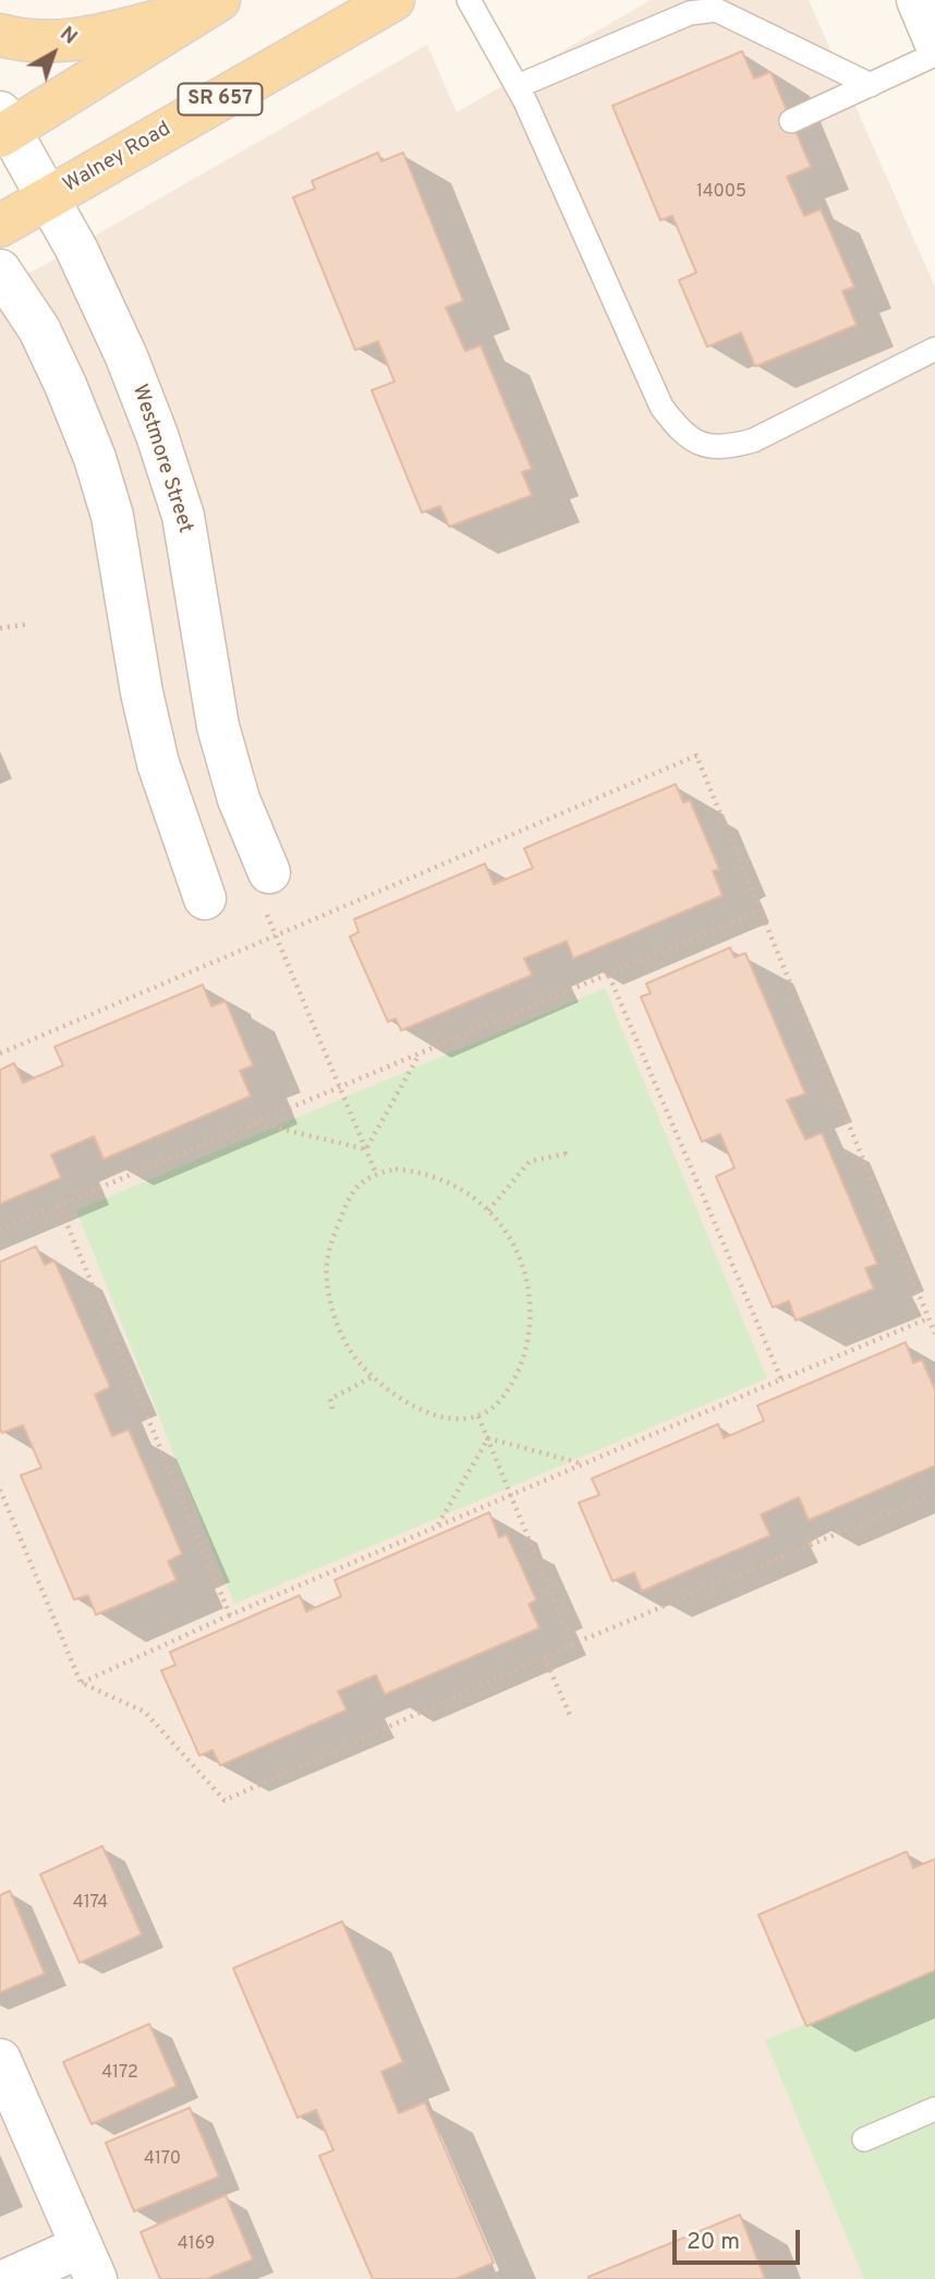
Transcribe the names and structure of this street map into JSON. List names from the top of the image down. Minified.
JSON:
{"streets":{"main road":["SR 657","Walney Road"],"street":["Westmore Street"]},"crossings":[["Walney Road","Westmore Street"]],"house_numbers":["14005","4174","4172","4170","4169"],"scale_bar":"20 m","north":"top right"}
